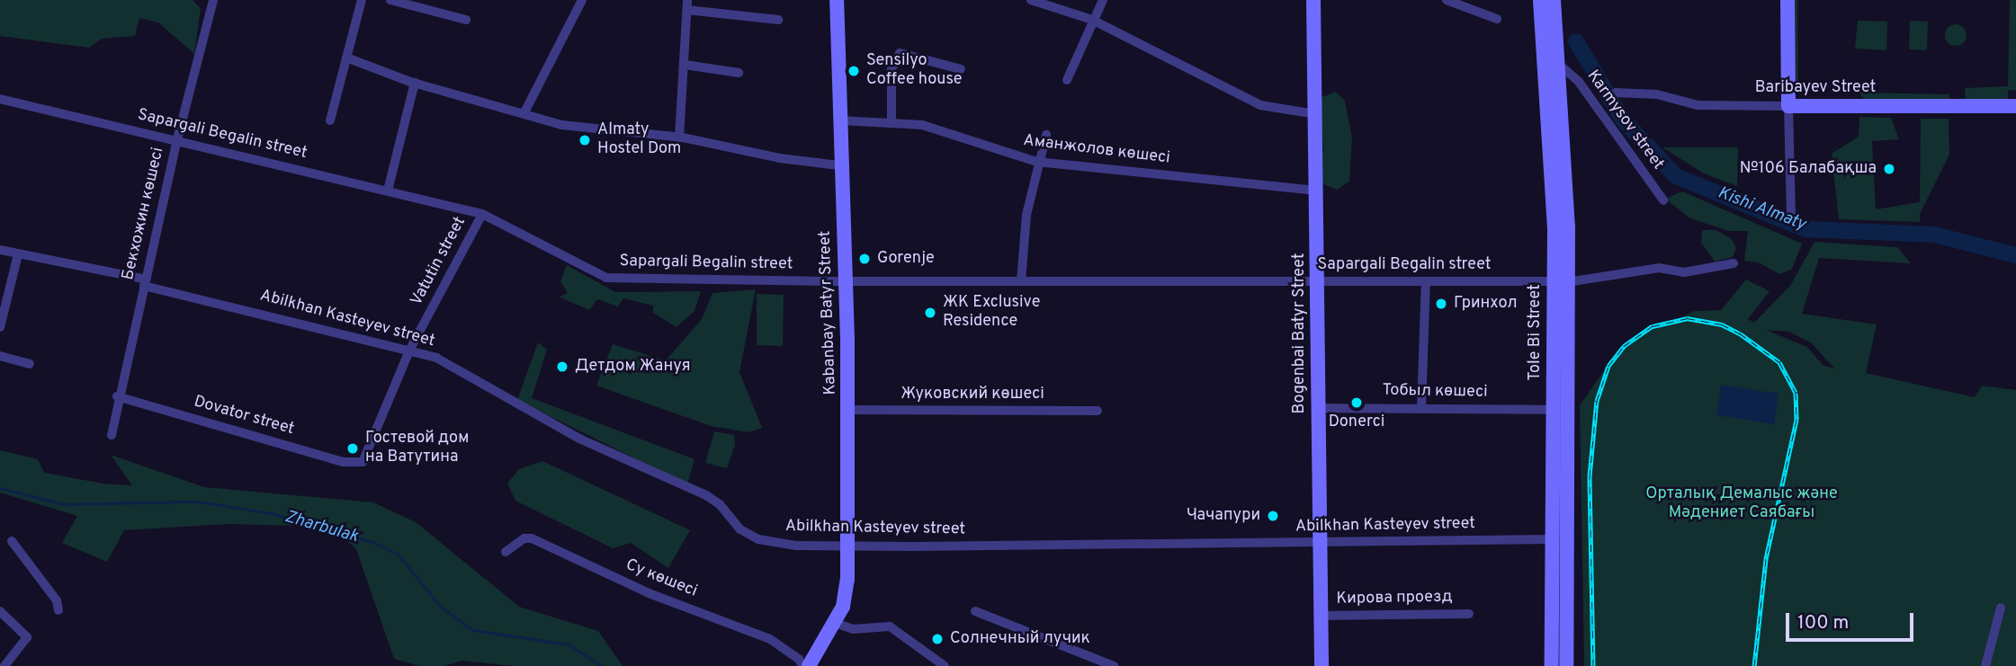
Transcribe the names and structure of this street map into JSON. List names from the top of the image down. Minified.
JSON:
{"streets":{"street":["Baribayev Street","Karmysov street","Sapargali Begalin street","Аманжолов көшесі","Бекхожин көшесі","Vatutin street","Kabanbay Batyr Street","Abilkhan Kasteyev street","Tole Bi Street","Bogenbai Batyr Street","Тобыл көшесі","Жуковский көшесі","Dovator street","Су көшесі","Кирова проезд"]},"crossings":[["Karmysov street","Tole Bi Street"],["Sapargali Begalin street","Бекхожин көшесі"],["Sapargali Begalin street","Vatutin street"],["Sapargali Begalin street","Kabanbay Batyr Street"],["Sapargali Begalin street","Tole Bi Street"],["Sapargali Begalin street","Bogenbai Batyr Street"],["Аманжолов көшесі","Kabanbay Batyr Street"],["Аманжолов көшесі","Bogenbai Batyr Street"],["Бекхожин көшесі","Abilkhan Kasteyev street"],["Бекхожин көшесі","Dovator street"],["Vatutin street","Abilkhan Kasteyev street"],["Vatutin street","Dovator street"],["Kabanbay Batyr Street","Abilkhan Kasteyev street"],["Kabanbay Batyr Street","Жуковский көшесі"],["Abilkhan Kasteyev street","Tole Bi Street"],["Abilkhan Kasteyev street","Bogenbai Batyr Street"],["Tole Bi Street","Тобыл көшесі"],["Bogenbai Batyr Street","Тобыл көшесі"],["Bogenbai Batyr Street","Кирова проезд"]],"water":["Kіshі Almaty","Zharbulak"],"parks":["Орталық Демалыс және Мәдениет Саябағы"],"places":["Sensilyo Coffee house","Almaty Hostel Dom","№106 Балабақша","Gorenje","Гринхол","ЖК Exclusive Residence","Детдом Жануя","Donerci","Гостевой дом на Ватутина","Чачапури","Солнечный лучик"],"scale_bar":"100 m"}
